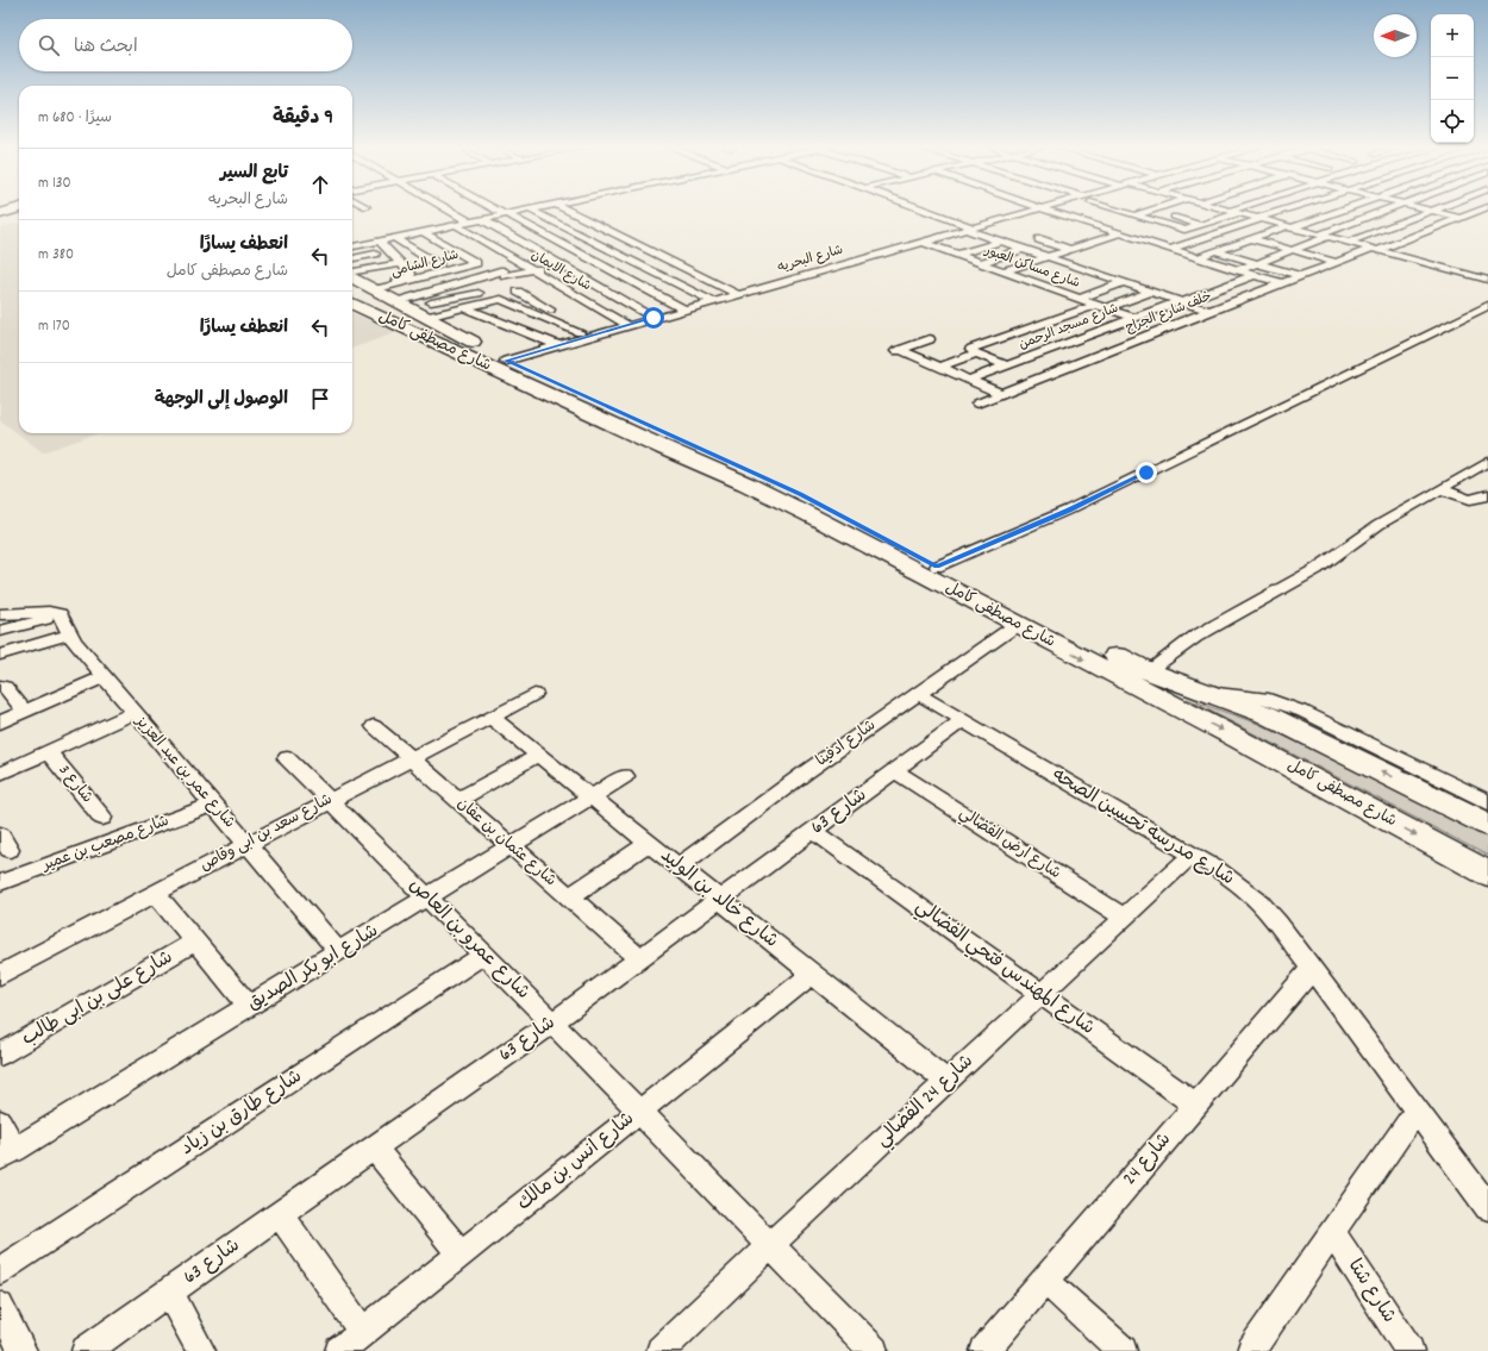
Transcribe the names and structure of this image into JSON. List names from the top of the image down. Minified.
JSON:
{"streets":{"main road":["شارع مصطفى كامل"],"street":["شارع البحريه","شارع الشامى","شارع مساكن العبور","شارع الايمان","خلف شارع الجراج","شارع مسجد الرحمن","شارع ادفينا","شارع عمر بن عبد العزيز","شارع 3","شارع 63","شارع مدرسه تحسين الصحه","شارع سعد بن ابى وقاص","شارع عثمان بن عفان","شارع مصعب بن عمير","شارع ارض الفضالي","شارع خالد بن الوليد","شارع عمرو بن العاص","شارع ابو بكر الصديق","شارع المهندس فتحي الفضالي","شارع على بن ابى طالب","شارع 24 الفضالي","شارع طارق بن زياد","شارع 24","شارع انس بن مالك","شارع شتا"]},"crossings":[["شارع البحريه","شارع مساكن العبور"],["شارع البحريه","شارع الايمان"],["شارع البحريه","شارع مصطفى كامل"],["شارع الشامى","شارع مصطفى كامل"],["شارع مساكن العبور","شارع مسجد الرحمن"],["شارع مصطفى كامل","شارع ادفينا"],["شارع ادفينا","شارع مدرسه تحسين الصحه"],["شارع ادفينا","شارع خالد بن الوليد"],["شارع عمر بن عبد العزيز","شارع سعد بن ابى وقاص"],["شارع عمر بن عبد العزيز","شارع مصعب بن عمير"],["شارع عمر بن عبد العزيز","شارع ابو بكر الصديق"],["شارع 63","شارع مدرسه تحسين الصحه"],["شارع 63","شارع عثمان بن عفان"],["شارع 63","شارع ارض الفضالي"],["شارع 63","شارع خالد بن الوليد"],["شارع 63","شارع عمرو بن العاص"],["شارع 63","شارع المهندس فتحي الفضالي"],["شارع مدرسه تحسين الصحه","شارع 24 الفضالي"],["شارع مدرسه تحسين الصحه","شارع 24"],["شارع سعد بن ابى وقاص","شارع عثمان بن عفان"],["شارع سعد بن ابى وقاص","شارع خالد بن الوليد"],["شارع سعد بن ابى وقاص","شارع عمرو بن العاص"],["شارع عثمان بن عفان","شارع ابو بكر الصديق"],["شارع ارض الفضالي","شارع 24 الفضالي"],["شارع خالد بن الوليد","شارع ابو بكر الصديق"],["شارع خالد بن الوليد","شارع 24 الفضالي"],["شارع خالد بن الوليد","شارع انس بن مالك"],["شارع عمرو بن العاص","شارع ابو بكر الصديق"],["شارع عمرو بن العاص","شارع 24 الفضالي"],["شارع عمرو بن العاص","شارع طارق بن زياد"],["شارع عمرو بن العاص","شارع انس بن مالك"],["شارع المهندس فتحي الفضالي","شارع 24 الفضالي"],["شارع المهندس فتحي الفضالي","شارع 24"]],"north":"left","page":{"map_buttons":["+","−"],"search":"ابحث هنا","heading":["9 دقيقة","سيرًا · 680 m"],"list":[["تابع السير","شارع البحريه","130 m"],["انعطف يسارًا","شارع مصطفى كامل","380 m"],["انعطف يسارًا","170 m"],"الوصول إلى الوجهة"]}}
